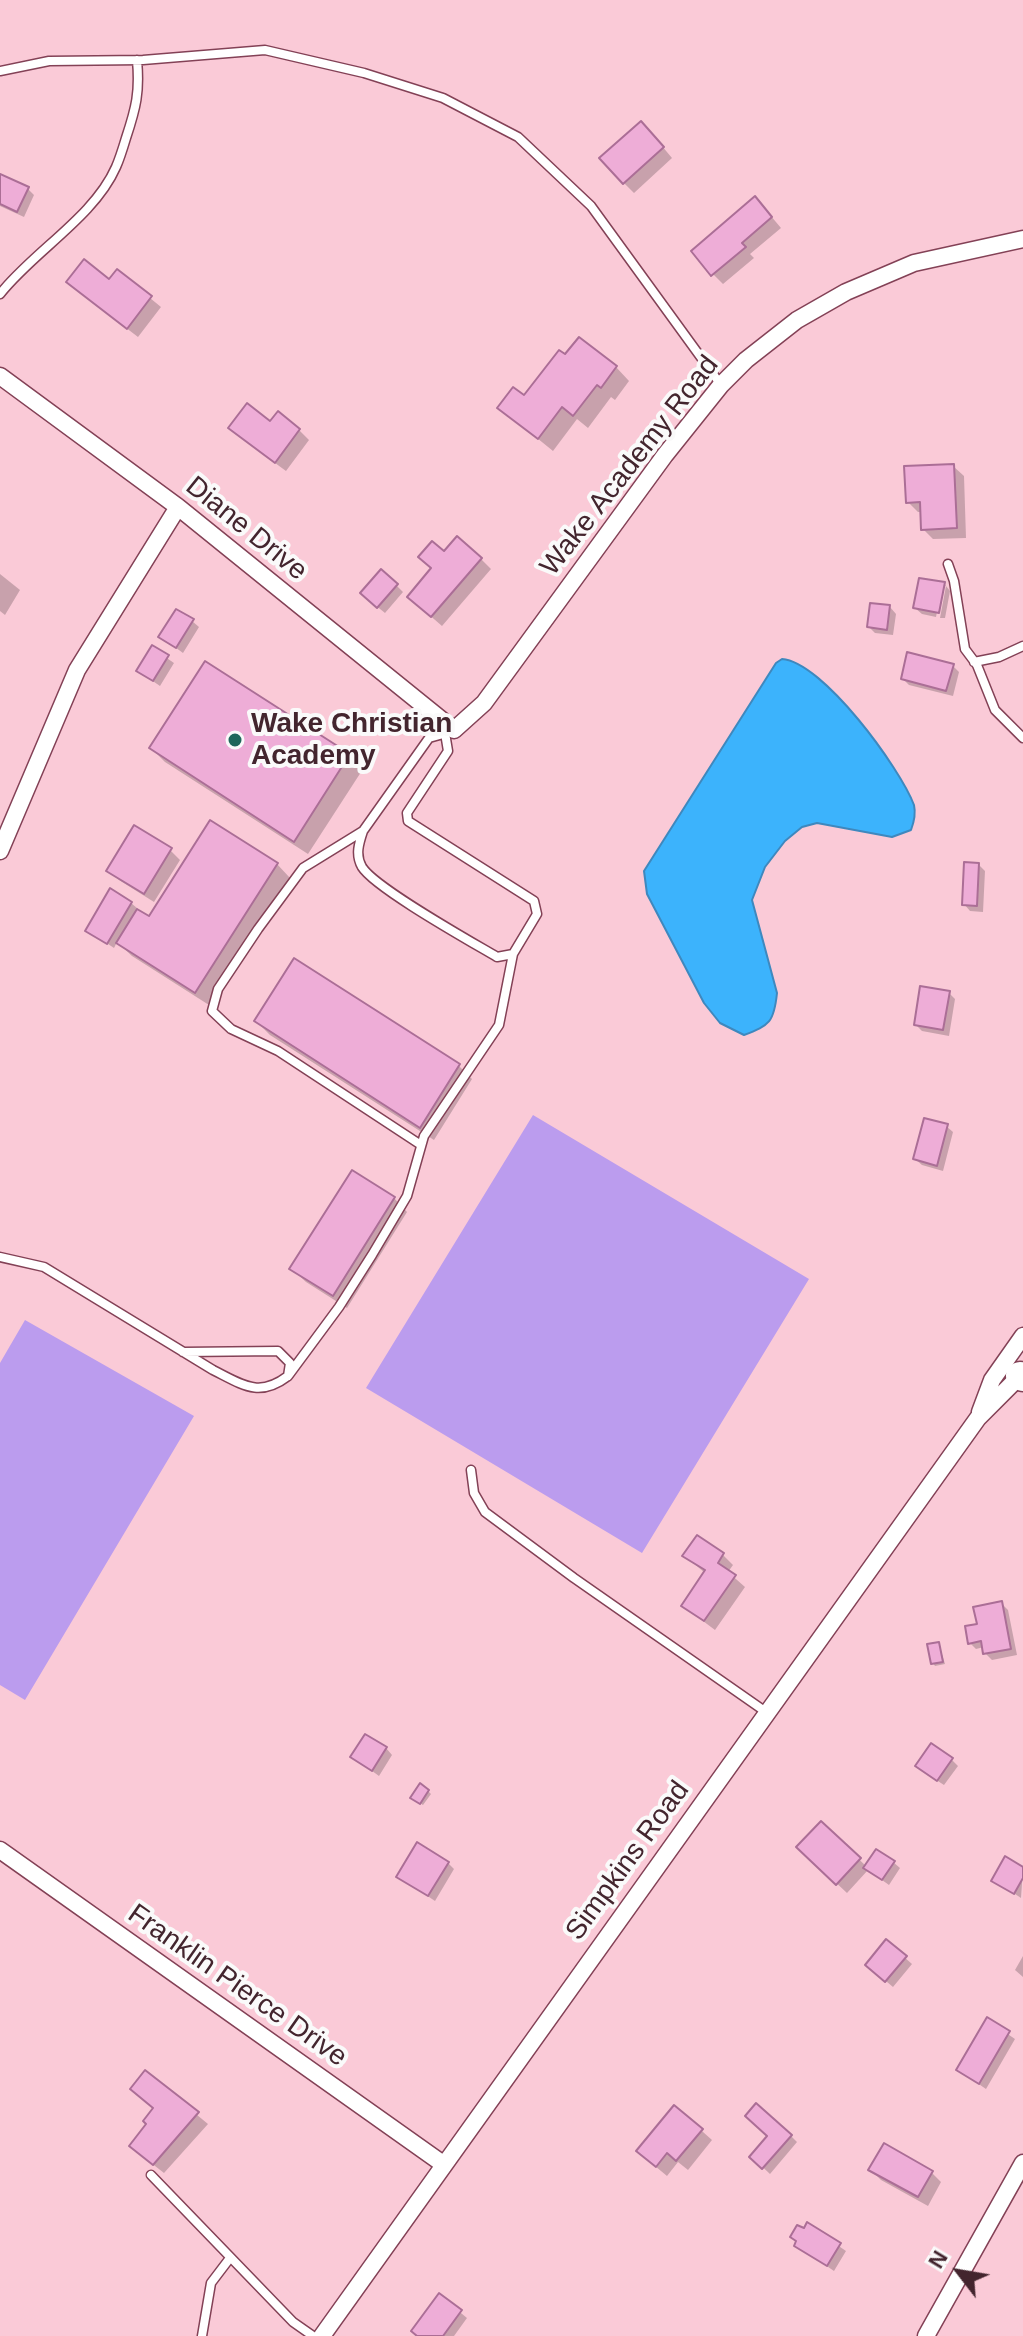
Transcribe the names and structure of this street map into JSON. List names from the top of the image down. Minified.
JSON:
{"streets":{"street":["Wake Academy Road","Diane Drive","Simpkins Road","Franklin Pierce Drive"]},"crossings":[["Wake Academy Road","Diane Drive"],["Simpkins Road","Franklin Pierce Drive"]],"places":["Wake Christian Academy"],"north":"top left"}
